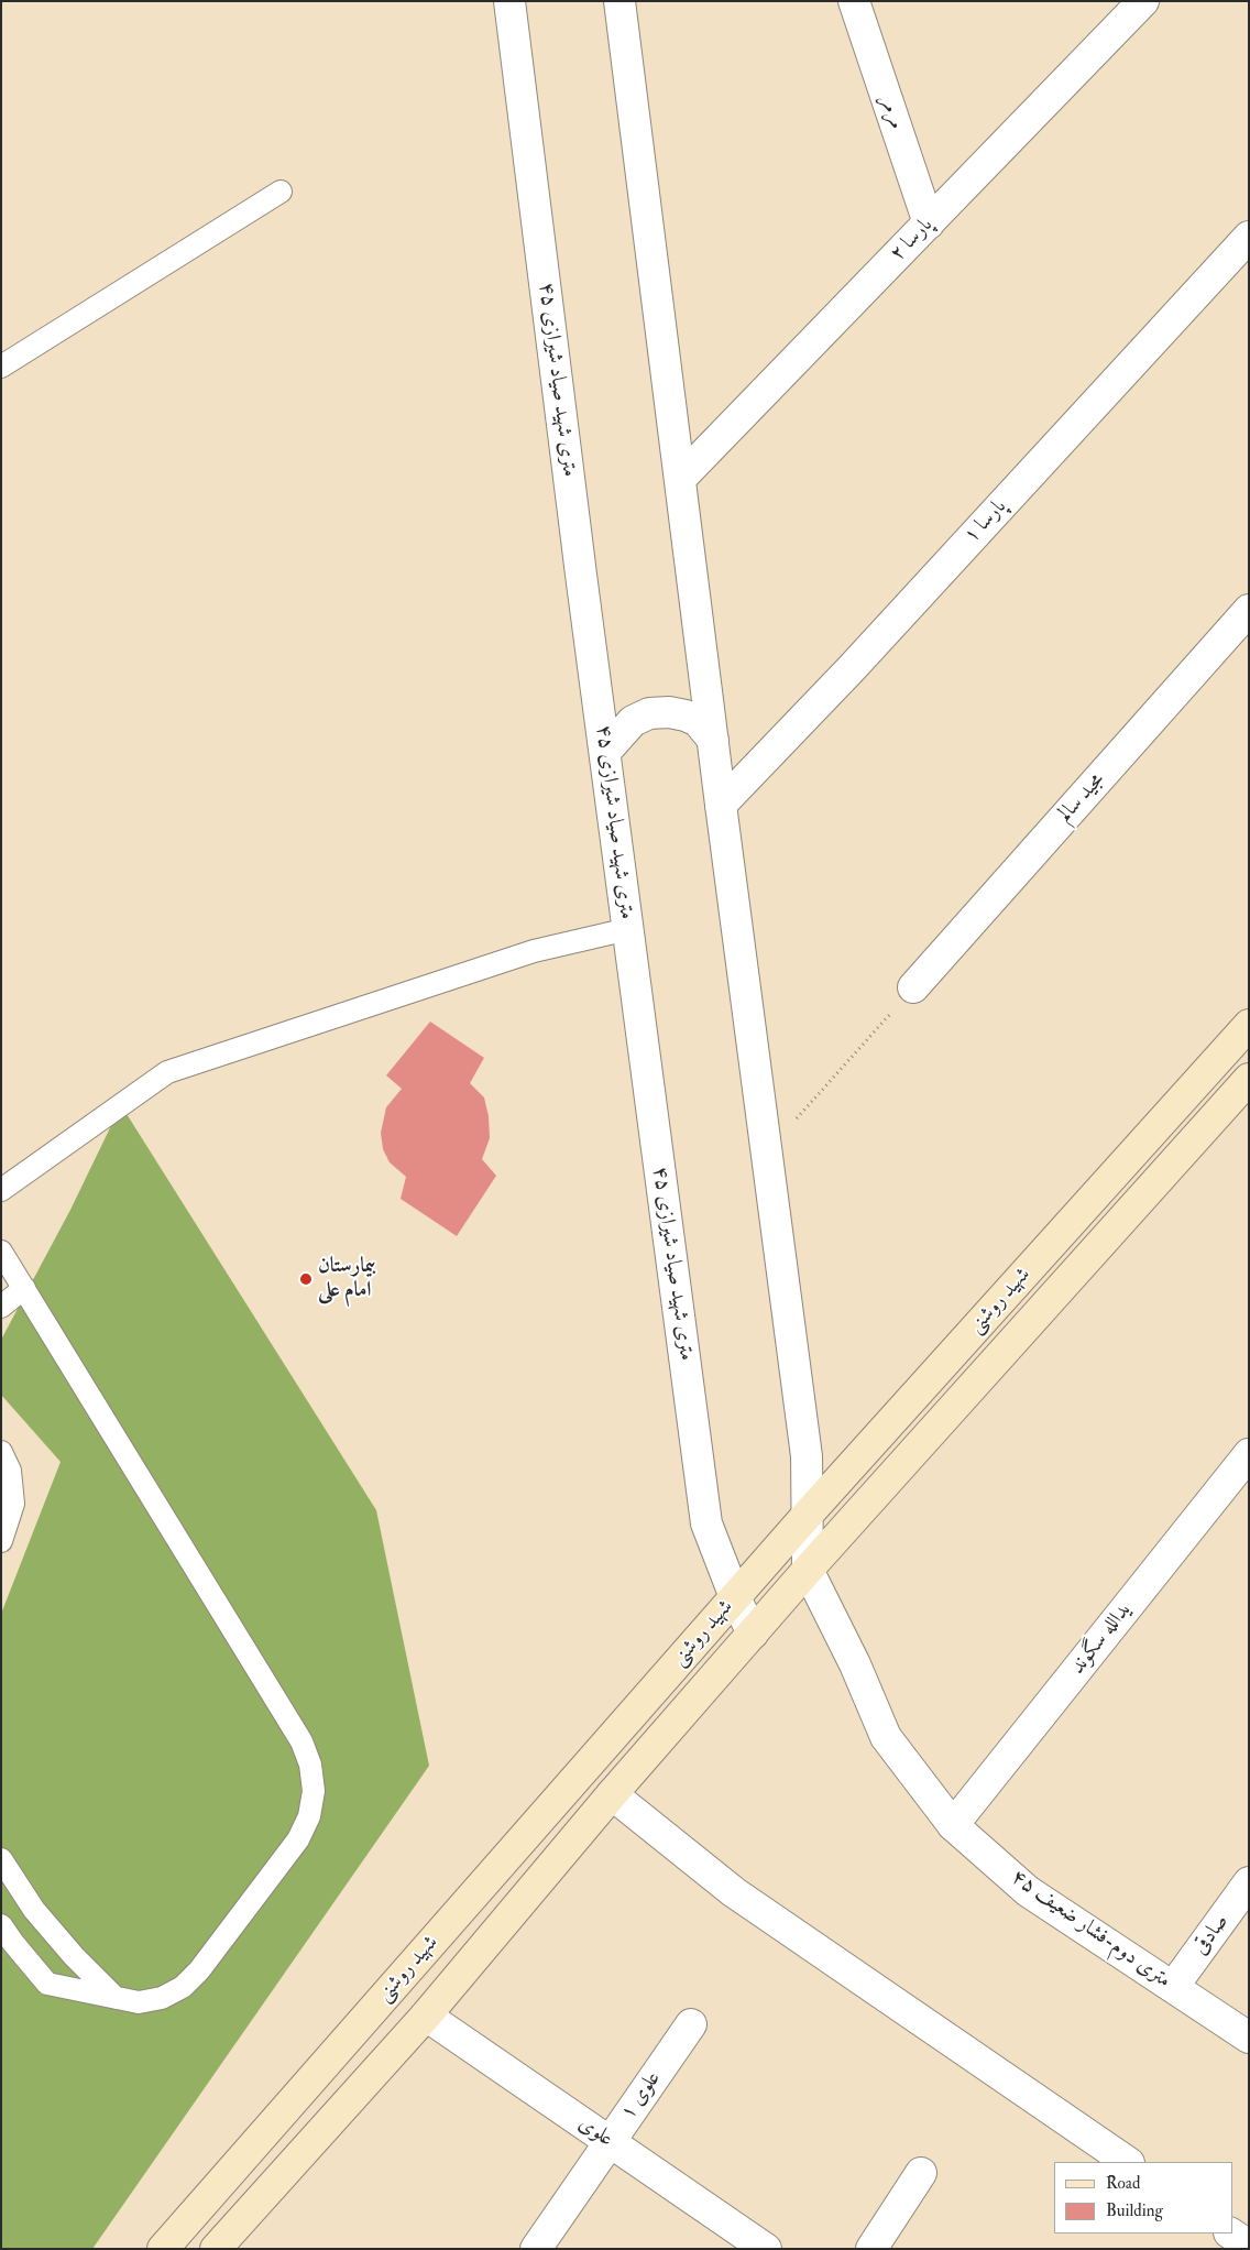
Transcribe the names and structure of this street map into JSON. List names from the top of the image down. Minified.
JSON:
{"streets":{"main road":["شهید روشنی"],"street":["مرمر","پارسا ۲","۴۵ متری شهید صیاد شیرازی","پارسا ۱","مجید سالم","یدالله سگوند","۴۵ متری دوم-فشار ضعیف","صادقی","علوی ۱","علوی"]},"crossings":[["مرمر","پارسا ۲"],["۴۵ متری شهید صیاد شیرازی","شهید روشنی"],["شهید روشنی","۴۵ متری دوم-فشار ضعیف"],["شهید روشنی","علوی"],["یدالله سگوند","۴۵ متری دوم-فشار ضعیف"],["۴۵ متری دوم-فشار ضعیف","صادقی"],["علوی ۱","علوی"]],"places":["بیمارستان امام علی"],"legend":["Road","Building"]}
